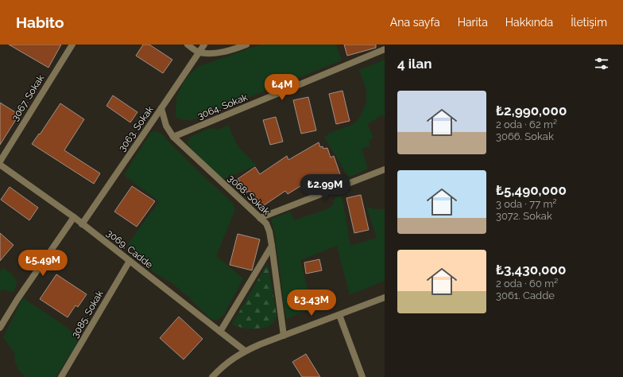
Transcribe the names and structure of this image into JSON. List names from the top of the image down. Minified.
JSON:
{"streets":{"street":["3067. Sokak","3064. Sokak","3063. Sokak","3068. Sokak","3069. Cadde","3085. Sokak"]},"crossings":[["3064. Sokak","3068. Sokak"],["3063. Sokak","3068. Sokak"],["3063. Sokak","3069. Cadde"],["3069. Cadde","3085. Sokak"]],"page":{"header":"Habito","nav":["Ana sayfa","Harita","Hakkında","İletişim"],"heading":"4 ilan","price":["₺4M","₺2.99M","₺5.49M","₺3.43M"],"list":[{"name":"₺2,990,000","note":"2 oda · 62 m² · 3066. Sokak"},{"name":"₺5,490,000","note":"3 oda · 77 m² · 3072. Sokak"},{"name":"₺3,430,000","note":"2 oda · 60 m² · 3061. Cadde"}]}}
